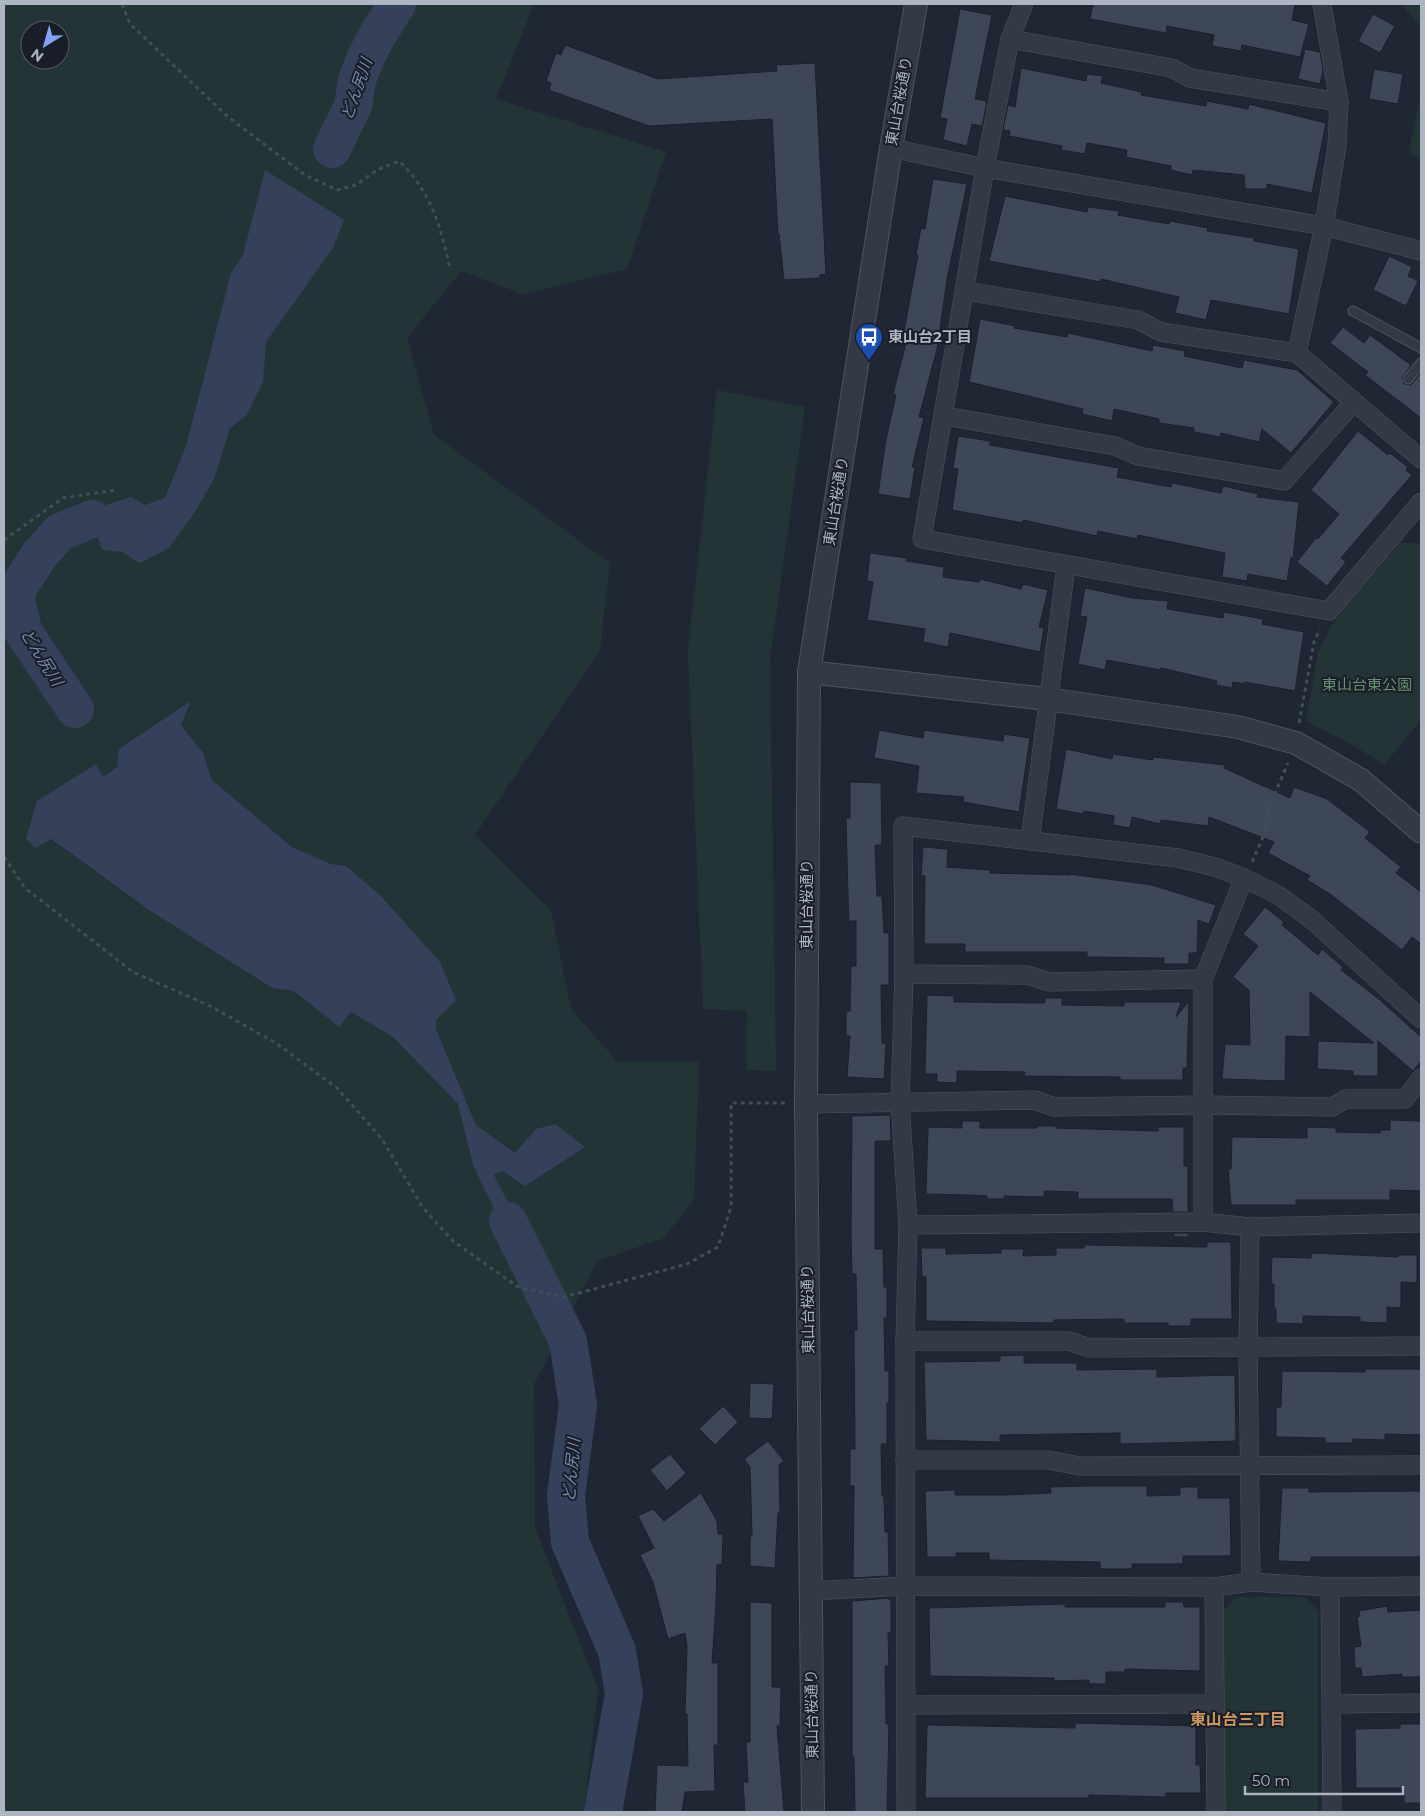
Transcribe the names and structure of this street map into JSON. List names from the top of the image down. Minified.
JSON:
{"streets":{"street":["東山台桜通り"]},"districts":["東山台三丁目"],"water":["どん尻川"],"parks":["東山台東公園"],"places":{"bus stop":["東山台2丁目"]},"scale_bar":"50 m","north":"bottom left"}
